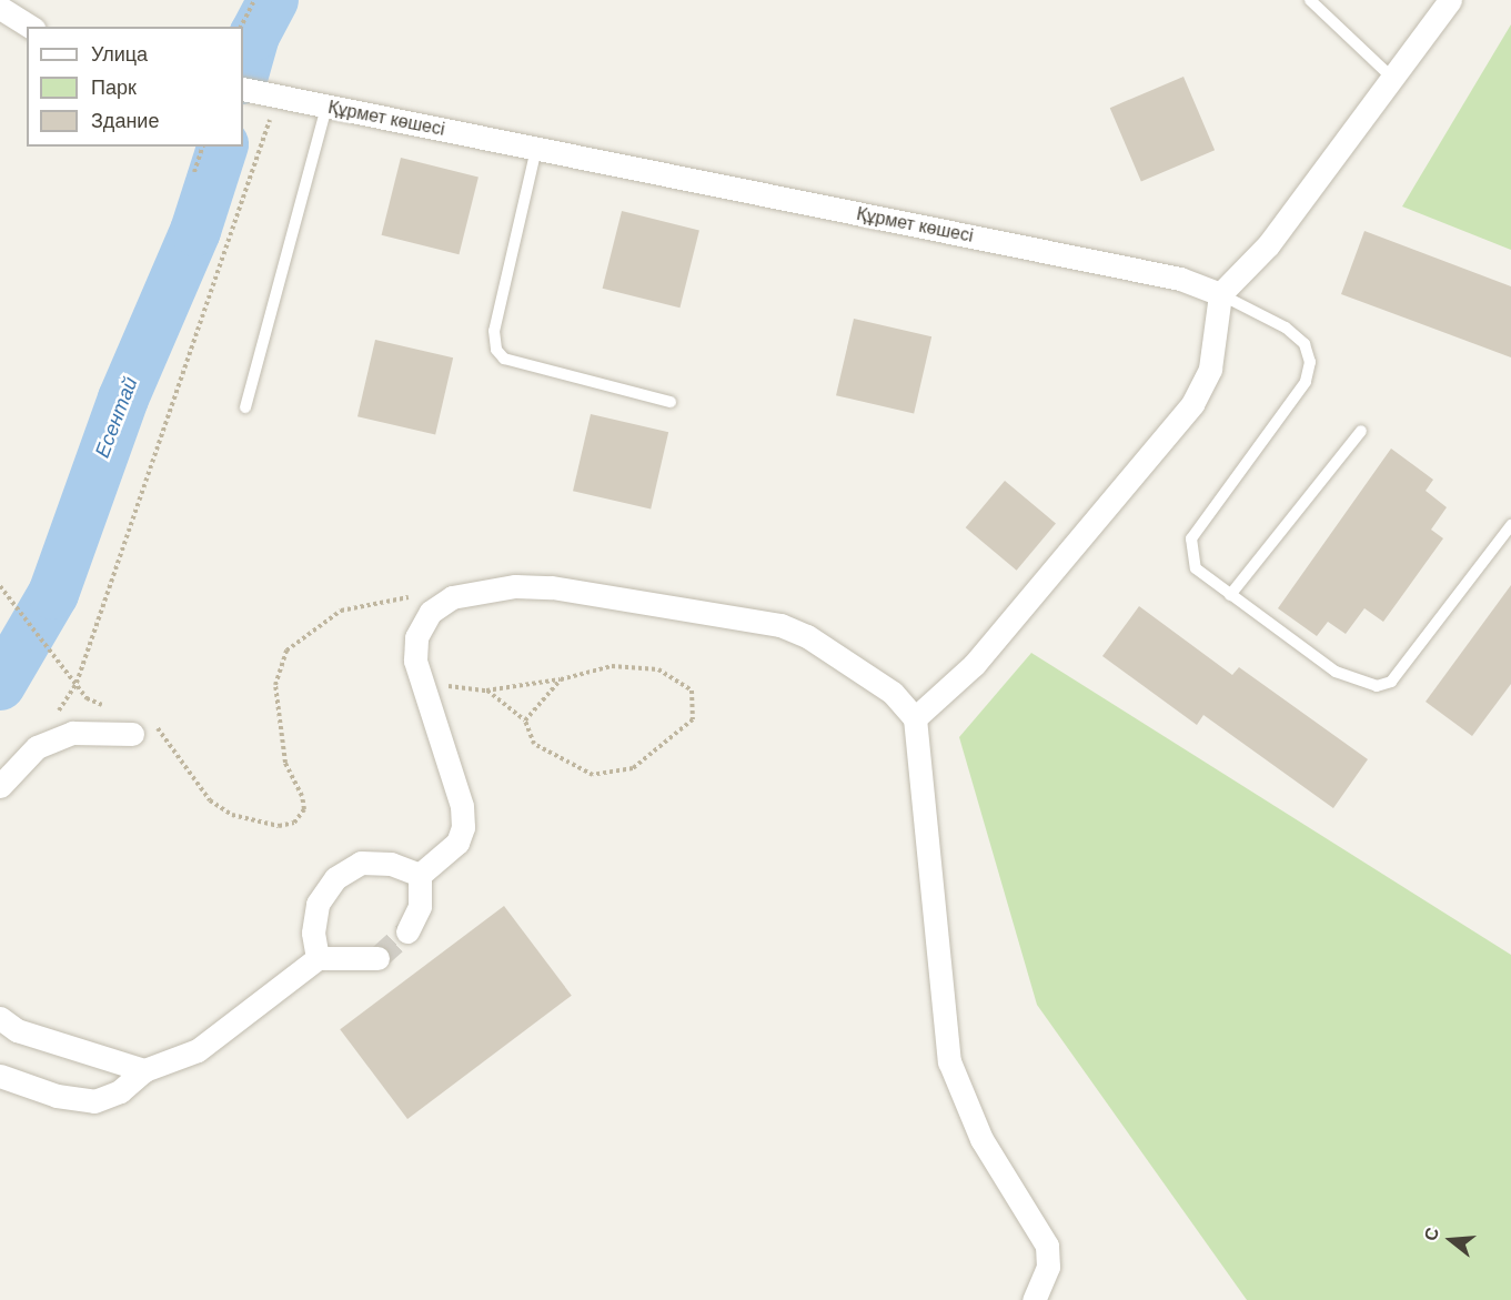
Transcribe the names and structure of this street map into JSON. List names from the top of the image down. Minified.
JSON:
{"streets":{"street":["Құрмет көшесі"]},"water":["Есентай"],"legend":["Улица","Парк","Здание"],"north":"left"}
